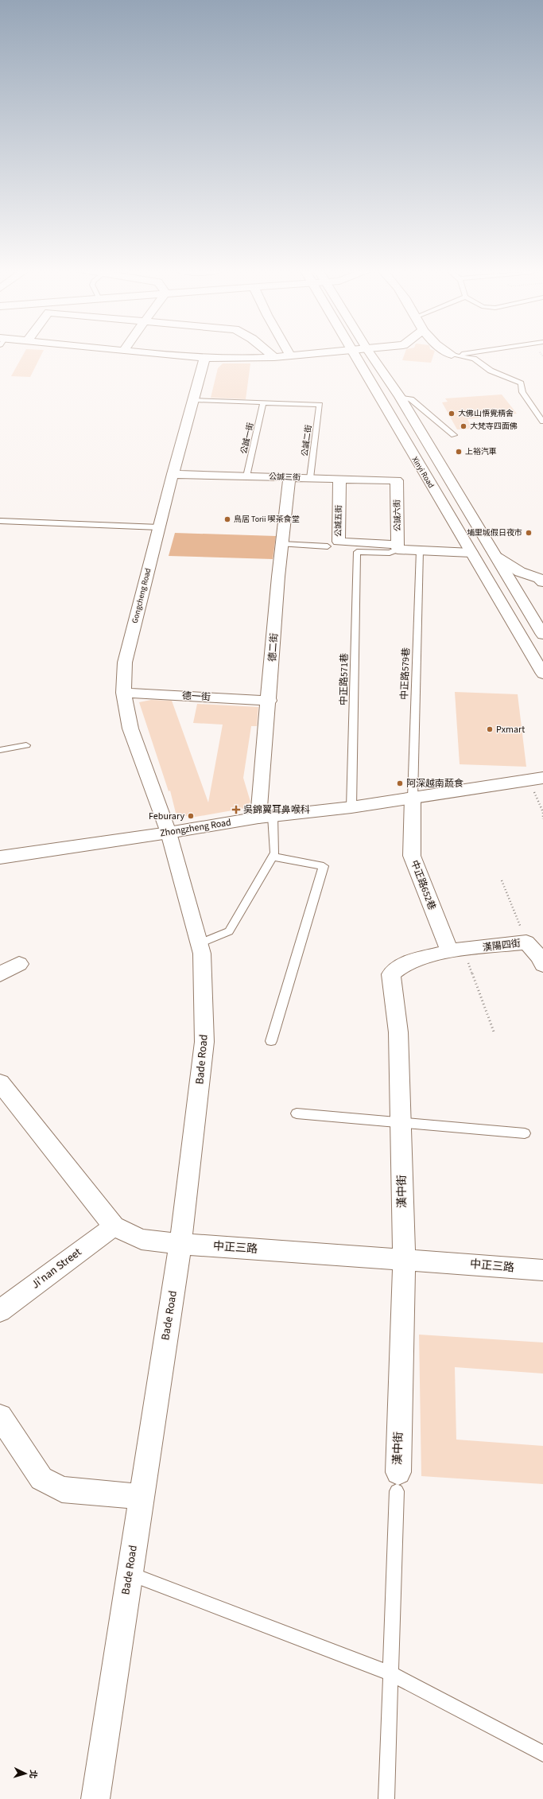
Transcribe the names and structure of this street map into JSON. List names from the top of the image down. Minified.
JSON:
{"streets":{"street":["Xinyi Road","公誠三街","公誠六街","公誠五街","Gongcheng Road","德二街","德一街","Zhongzheng Road","中正路652巷","漢陽四街","Bade Road","漢中街","中正三路","Ji'nan Street"],"lane":["公誠一街","公誠二街","中正路579巷","中正路571巷"]},"crossings":[["公誠一街","公誠二街"],["公誠一街","公誠三街"],["公誠二街","公誠三街"],["公誠三街","公誠六街"],["公誠三街","公誠五街"],["公誠三街","Gongcheng Road"],["公誠三街","德二街"],["公誠六街","公誠五街"],["公誠六街","中正路571巷"],["公誠五街","中正路571巷"],["Gongcheng Road","德一街"],["Gongcheng Road","Zhongzheng Road"],["Gongcheng Road","Bade Road"],["德二街","德一街"],["德二街","Zhongzheng Road"],["中正路579巷","Zhongzheng Road"],["中正路579巷","中正路652巷"],["中正路571巷","Zhongzheng Road"],["Zhongzheng Road","中正路652巷"],["Zhongzheng Road","Bade Road"],["中正路652巷","漢陽四街"],["中正路652巷","漢中街"],["漢陽四街","漢中街"],["Bade Road","中正三路"],["漢中街","中正三路"],["中正三路","Ji'nan Street"]],"places":{"other":["大佛山悟覺精舍","大梵寺四面佛","上裕汽車","鳥居 Torii 喫茶食堂","埔里城假日夜市","Pxmart","阿深越南蔬食","Feburary"],"health":["吳錦翼耳鼻喉科"]},"north":"right"}
